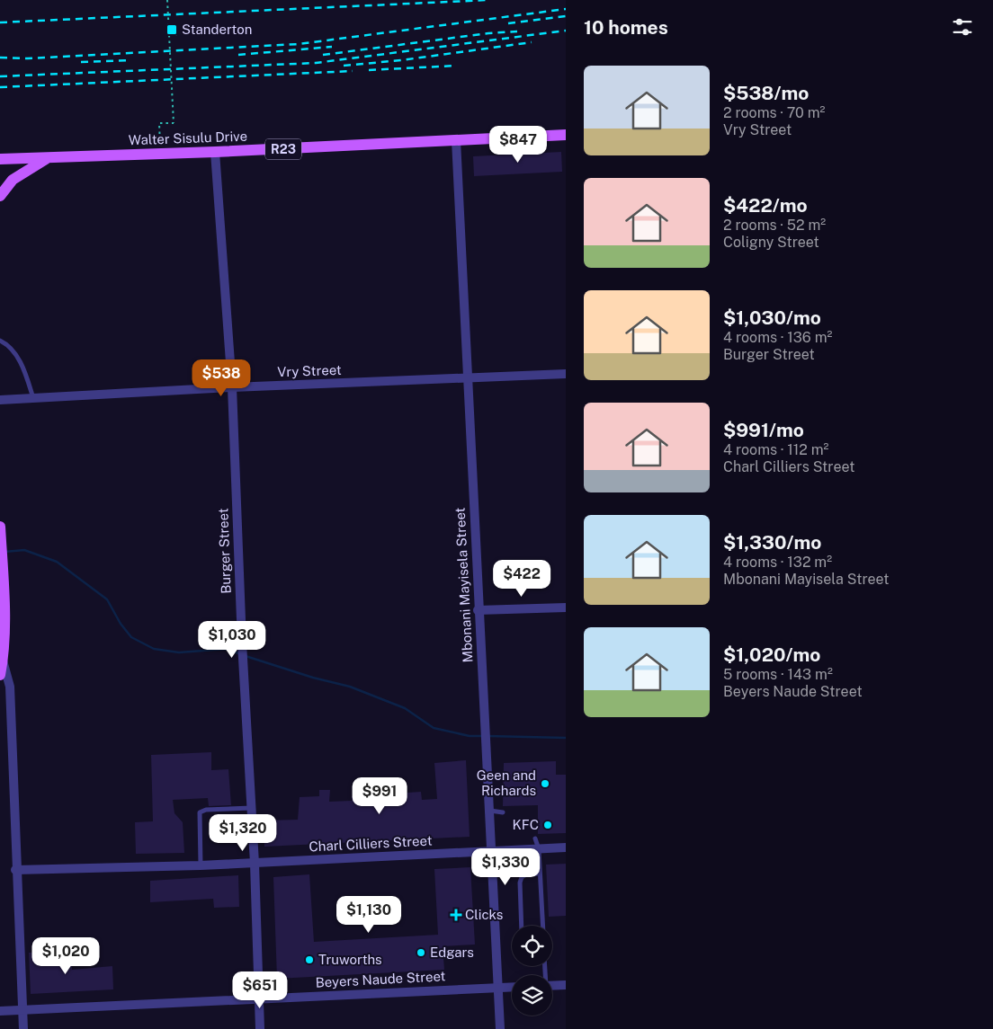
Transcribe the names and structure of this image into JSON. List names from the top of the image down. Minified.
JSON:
{"streets":{"main road":["Walter Sisulu Drive","R23"],"street":["Vry Street","Burger Street","Mbonani Mayisela Street","Charl Cilliers Street","Beyers Naude Street"]},"crossings":[["Walter Sisulu Drive","Burger Street"],["Walter Sisulu Drive","Mbonani Mayisela Street"],["Vry Street","Burger Street"],["Vry Street","Mbonani Mayisela Street"],["Burger Street","Charl Cilliers Street"],["Burger Street","Beyers Naude Street"],["Mbonani Mayisela Street","Charl Cilliers Street"],["Mbonani Mayisela Street","Beyers Naude Street"]],"places":{"transit":["Standerton"],"other":["Geen and Richards","KFC","Edgars","Truworths"],"health":["Clicks"]},"page":{"heading":"10 homes","list":[{"name":"$538/mo","note":"2 rooms · 70 m² · Vry Street"},{"name":"$422/mo","note":"2 rooms · 52 m² · Coligny Street"},{"name":"$1,030/mo","note":"4 rooms · 136 m² · Burger Street"},{"name":"$991/mo","note":"4 rooms · 112 m² · Charl Cilliers Street"},{"name":"$1,330/mo","note":"4 rooms · 132 m² · Mbonani Mayisela Street"},{"name":"$1,020/mo","note":"5 rooms · 143 m² · Beyers Naude Street"}],"price":["$847","$538","$422","$1,030","$991","$1,320","$1,330","$1,130","$1,020","$651"]}}
